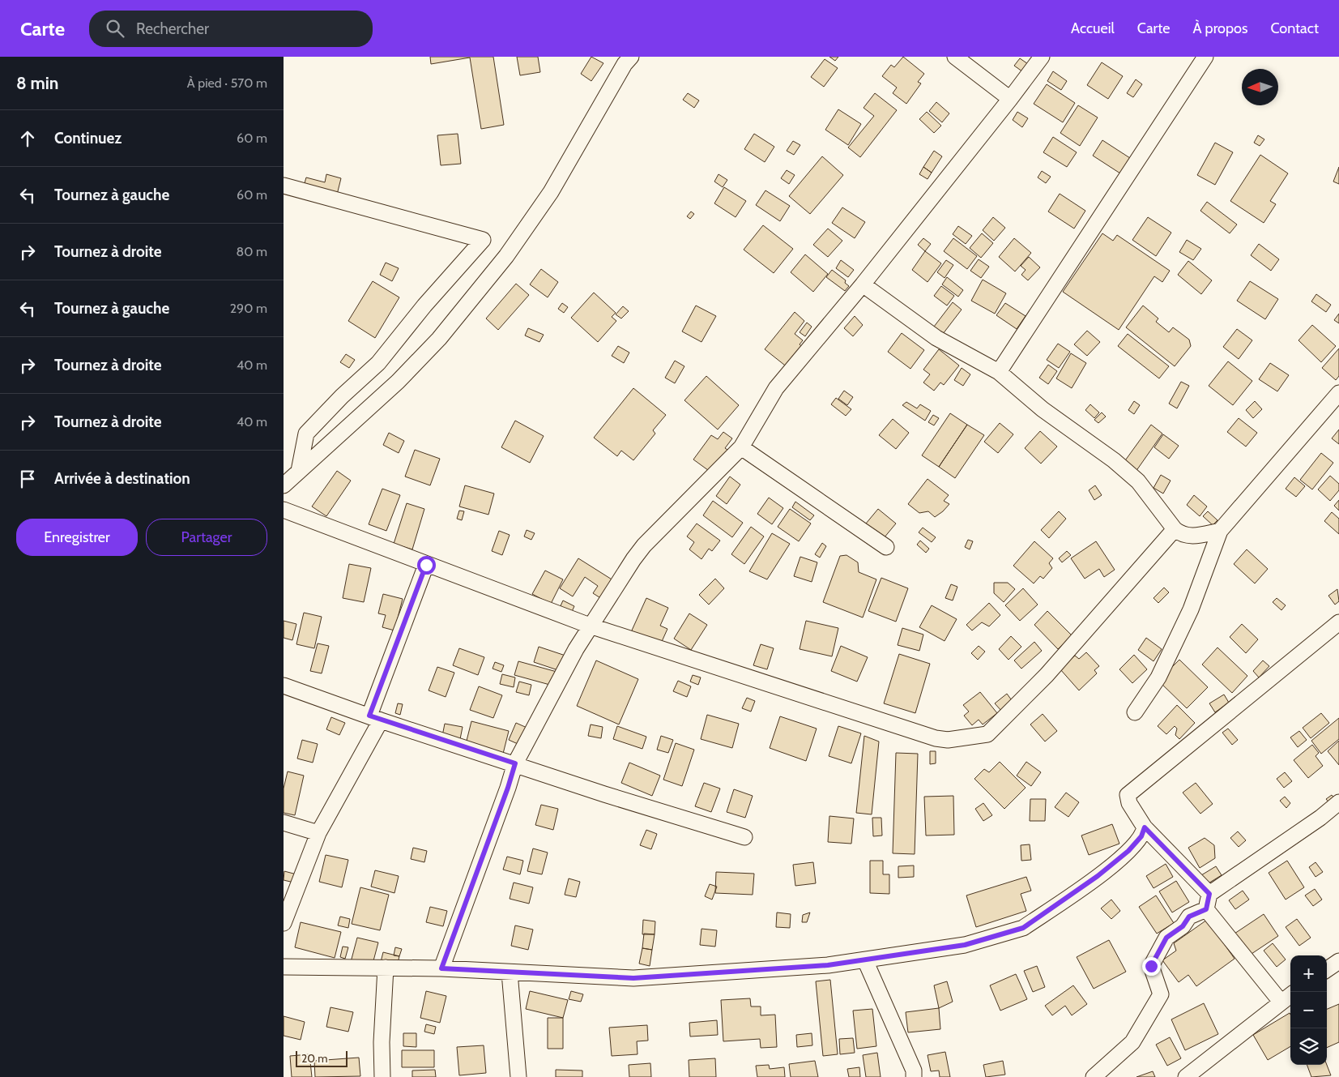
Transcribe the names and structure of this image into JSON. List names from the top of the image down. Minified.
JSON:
{"scale_bar":"20 m","north":"left","page":{"header":"Carte","search":"Rechercher","nav":["Accueil","Carte","À propos","Contact"],"heading":["8 min","À pied · 570 m"],"list":[["Continuez","60 m"],["Tournez à gauche","60 m"],["Tournez à droite","80 m"],["Tournez à gauche","290 m"],["Tournez à droite","40 m"],["Tournez à droite","40 m"],"Arrivée à destination"],"buttons":["Enregistrer","Partager"],"map_buttons":["+","−"],"scale":"20 m"}}
